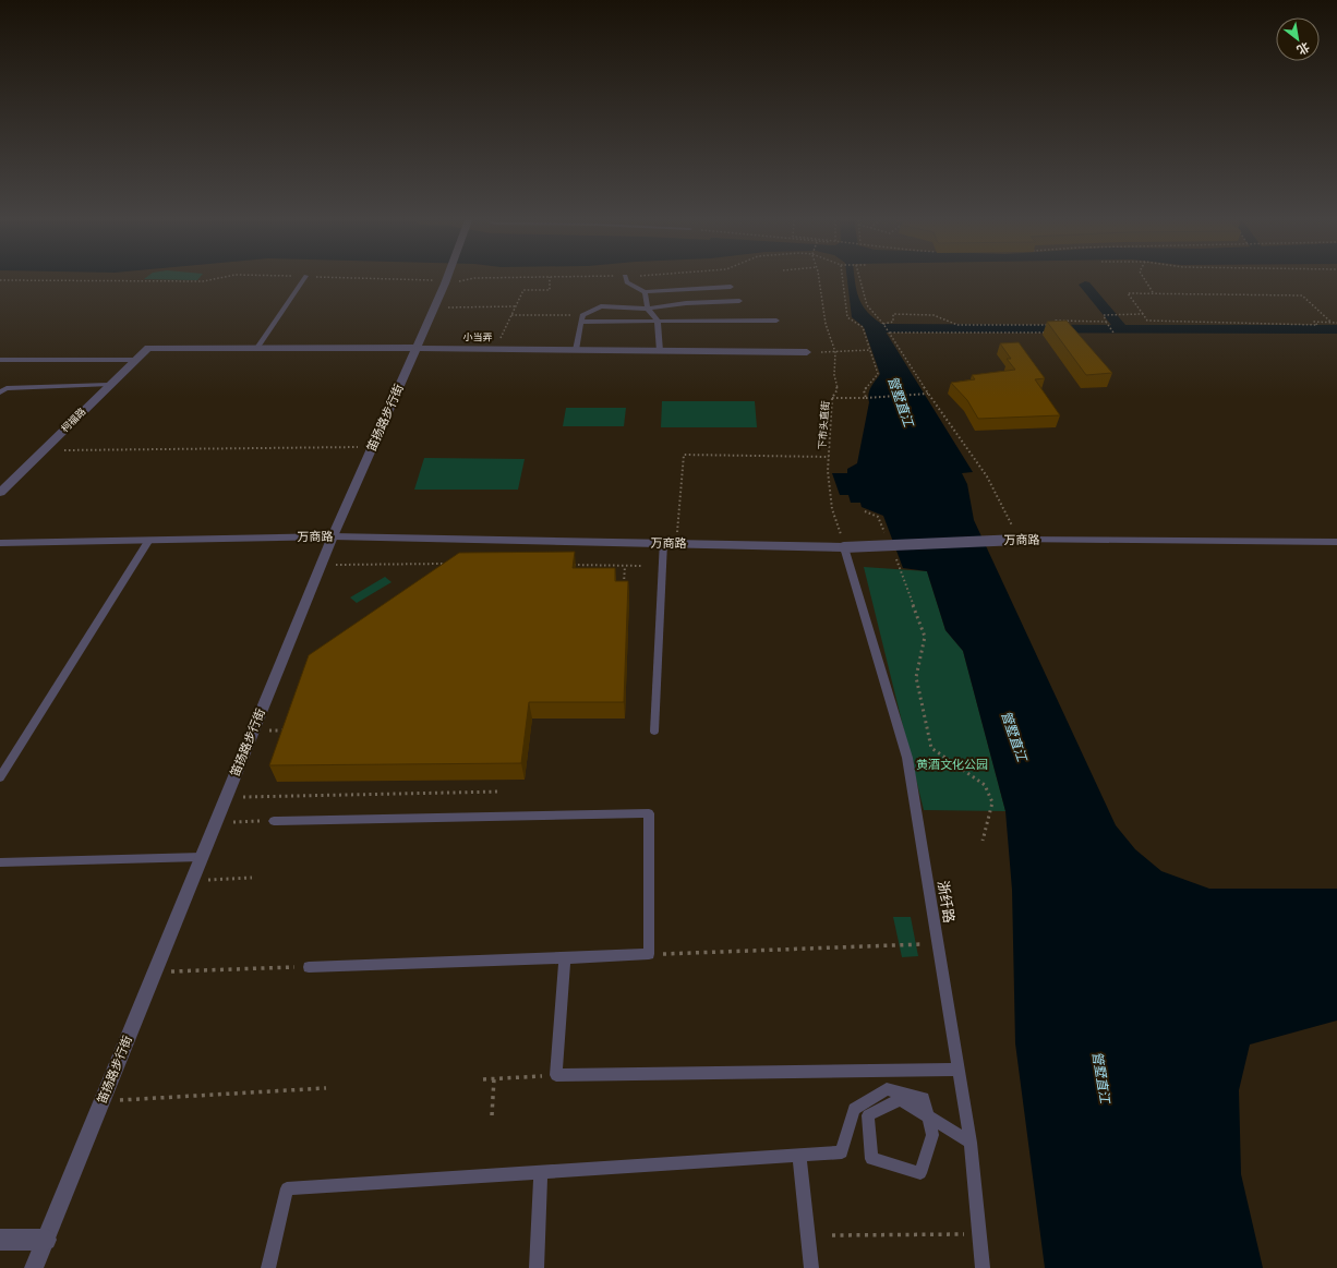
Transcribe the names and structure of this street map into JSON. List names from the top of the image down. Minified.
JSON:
{"streets":{"street":["小当弄","笛扬路步行街","柯福路","万商路"],"lane":["浙纤路"],"path":["下市头直街"]},"crossings":[["小当弄","笛扬路步行街"],["小当弄","柯福路"],["笛扬路步行街","万商路"],["下市头直街","万商路"],["下市头直街","浙纤路"],["万商路","浙纤路"]],"water":["管墅直江"],"parks":["黄酒文化公园"],"north":"bottom right"}
